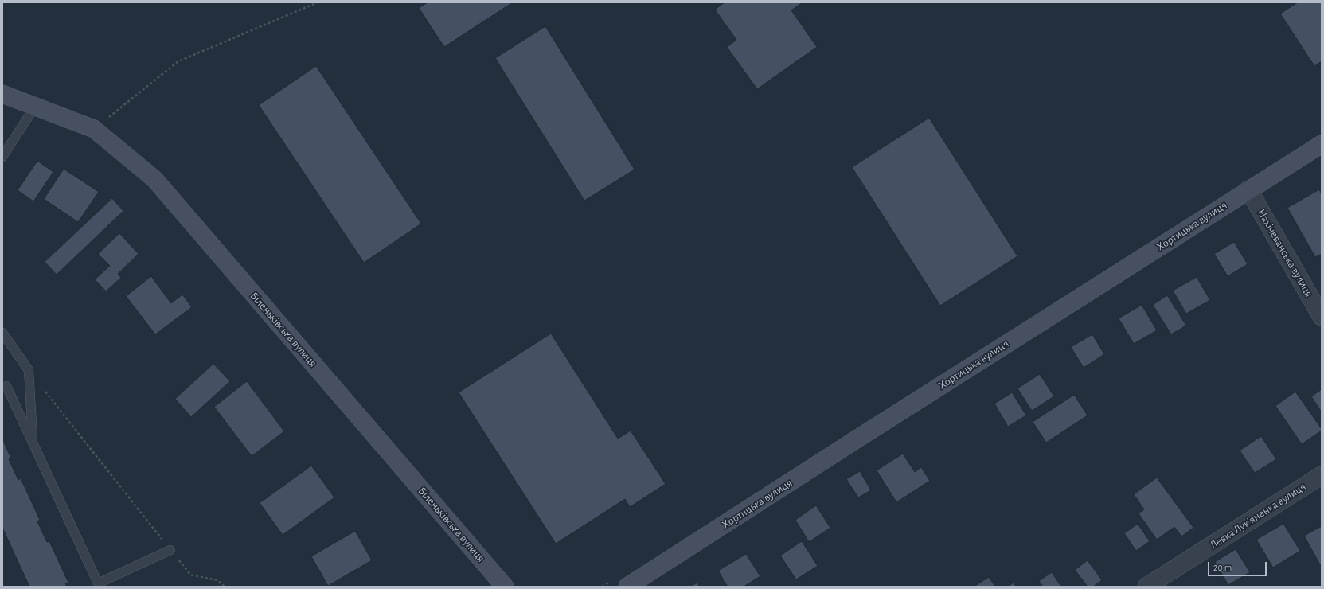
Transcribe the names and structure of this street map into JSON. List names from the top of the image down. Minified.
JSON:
{"streets":{"street":["Хортицька вулиця","Нахічеванська вулиця","Біленьківська вулиця","Левка Лук'яненка вулиця"]},"crossings":[["Хортицька вулиця","Нахічеванська вулиця"]],"scale_bar":"20 m"}
